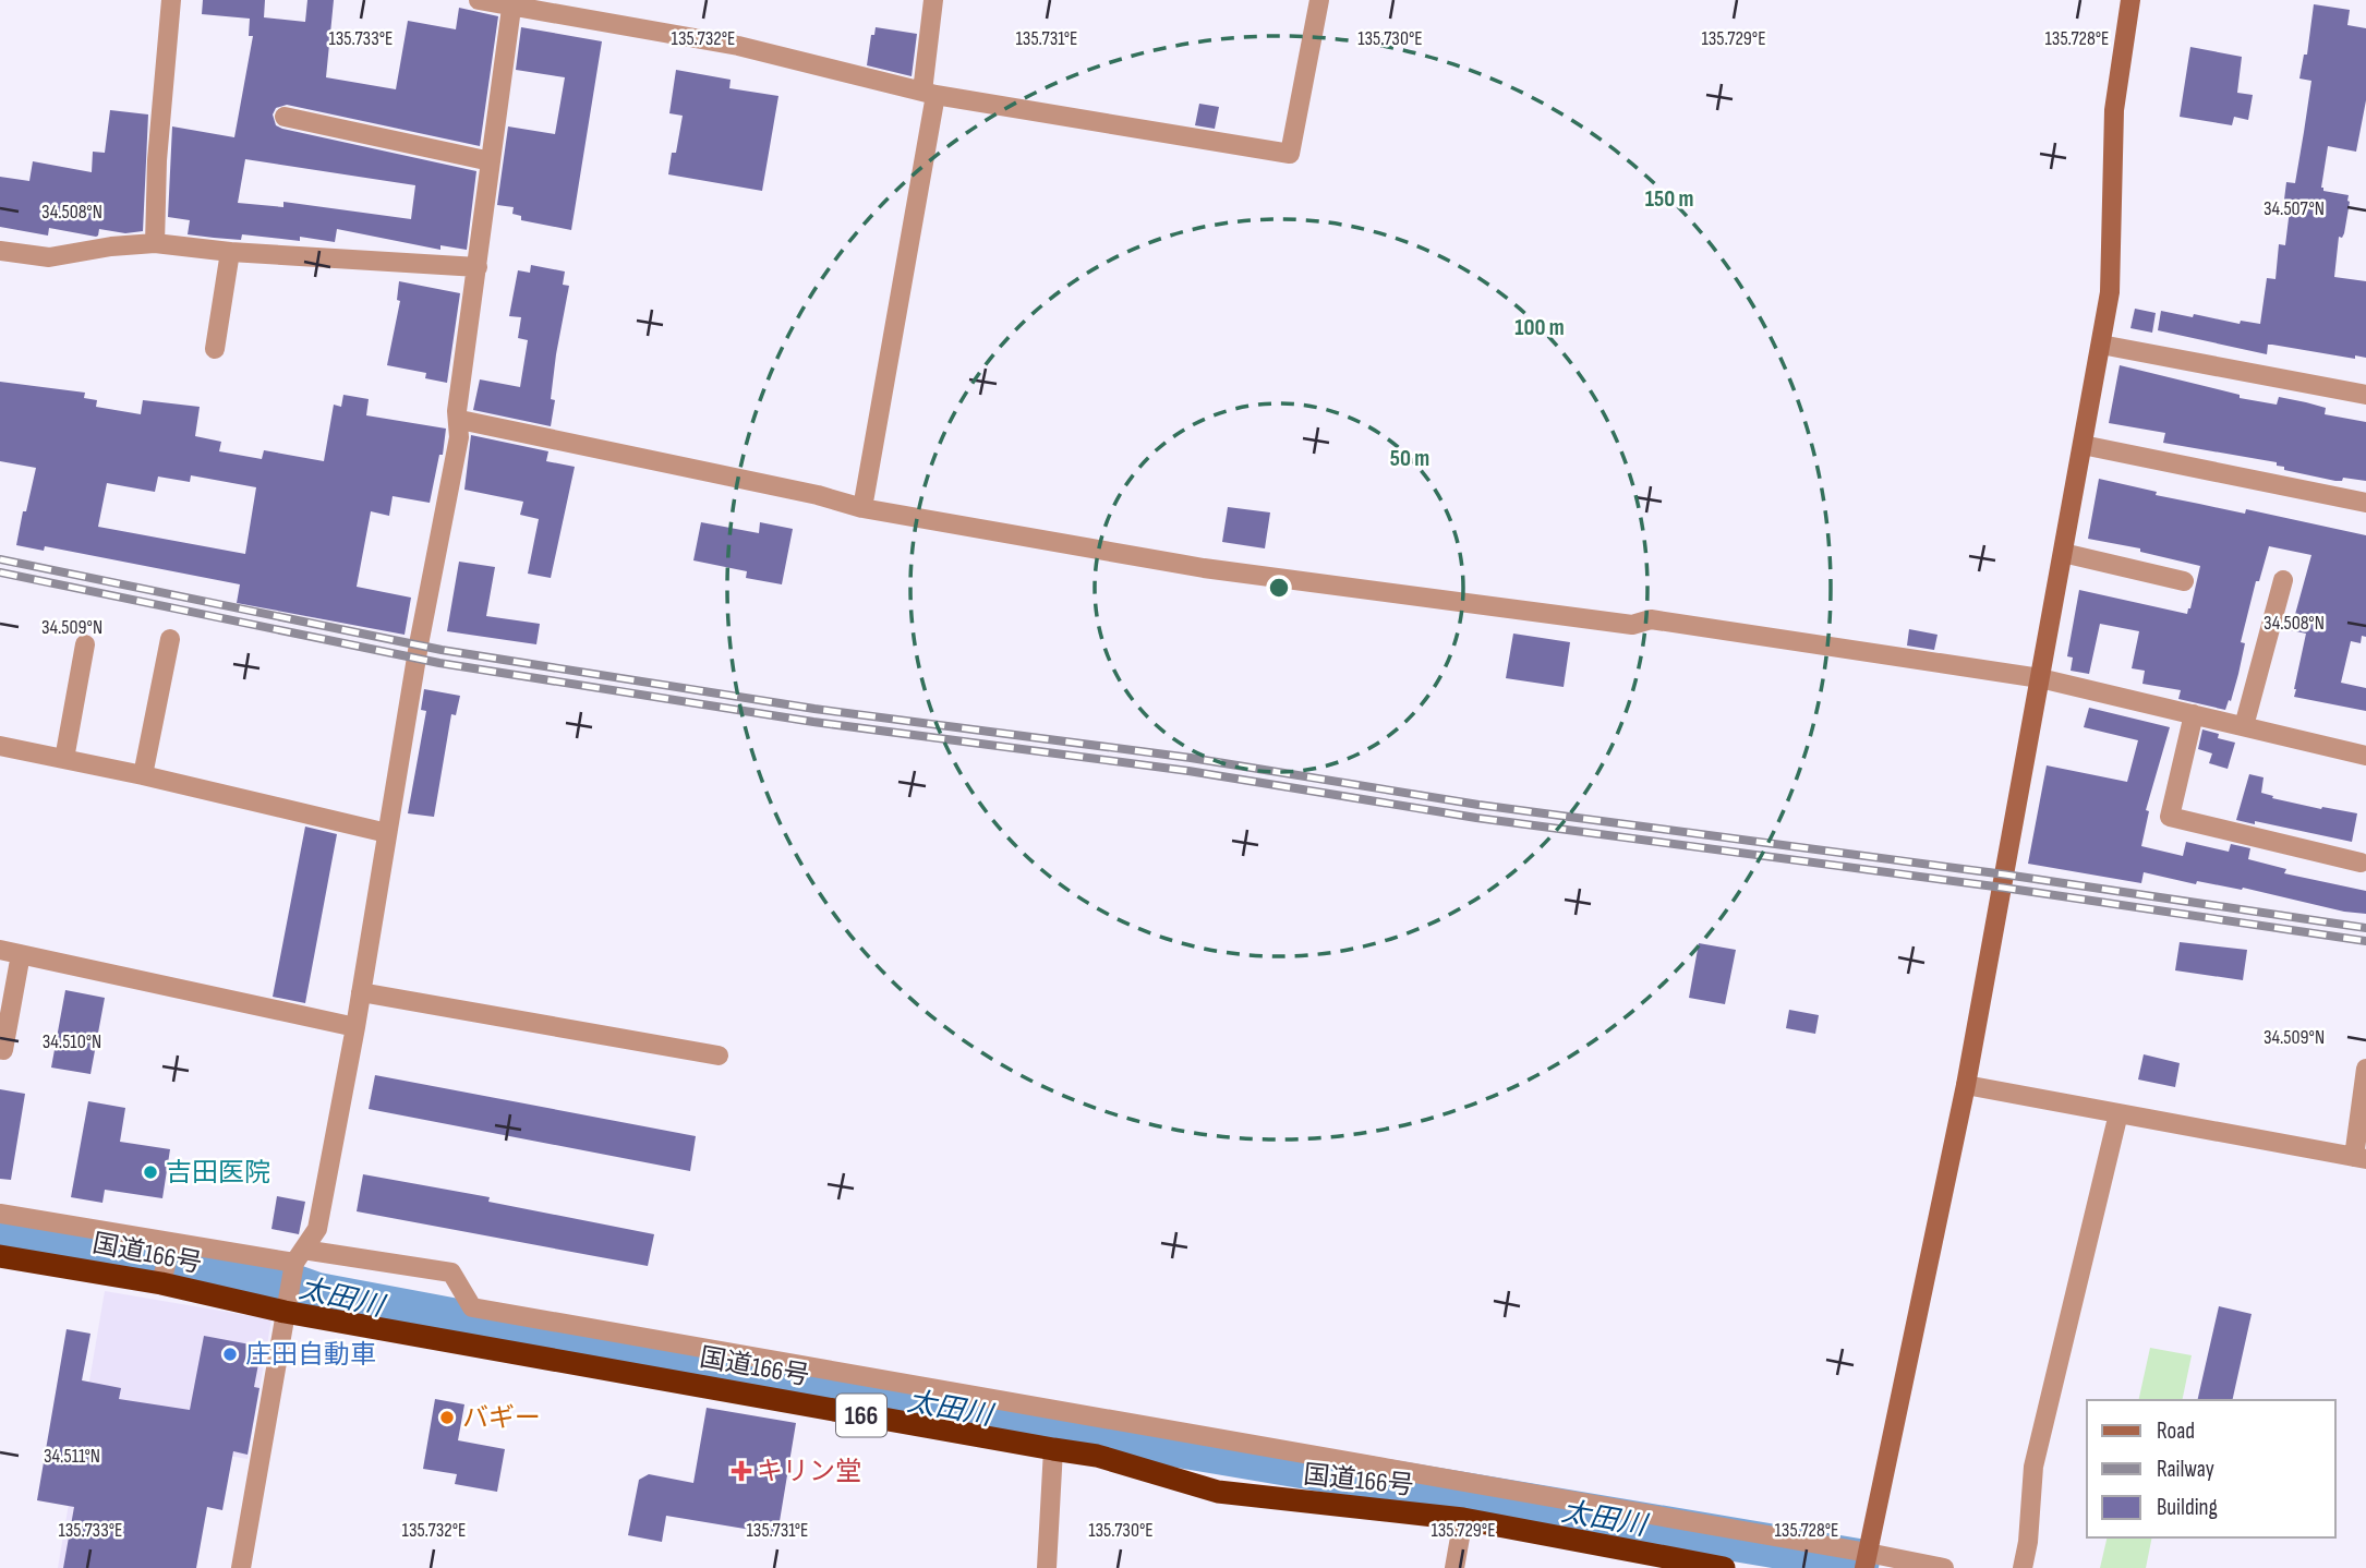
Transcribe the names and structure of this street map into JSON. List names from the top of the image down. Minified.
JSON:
{"streets":{"highway":["国道166号","166"]},"water":["太田川"],"places":{"other":["吉田医院","庄田自動車","バギー"],"health":["キリン堂"]},"legend":["Road","Railway","Building"],"coordinates":["135.733°E","135.732°E","135.731°E","135.730°E","135.729°E","135.728°E","34.507°N","34.508°N","34.509°N","34.510°N","34.511°N"],"rings":["150 m","100 m","50 m"]}
